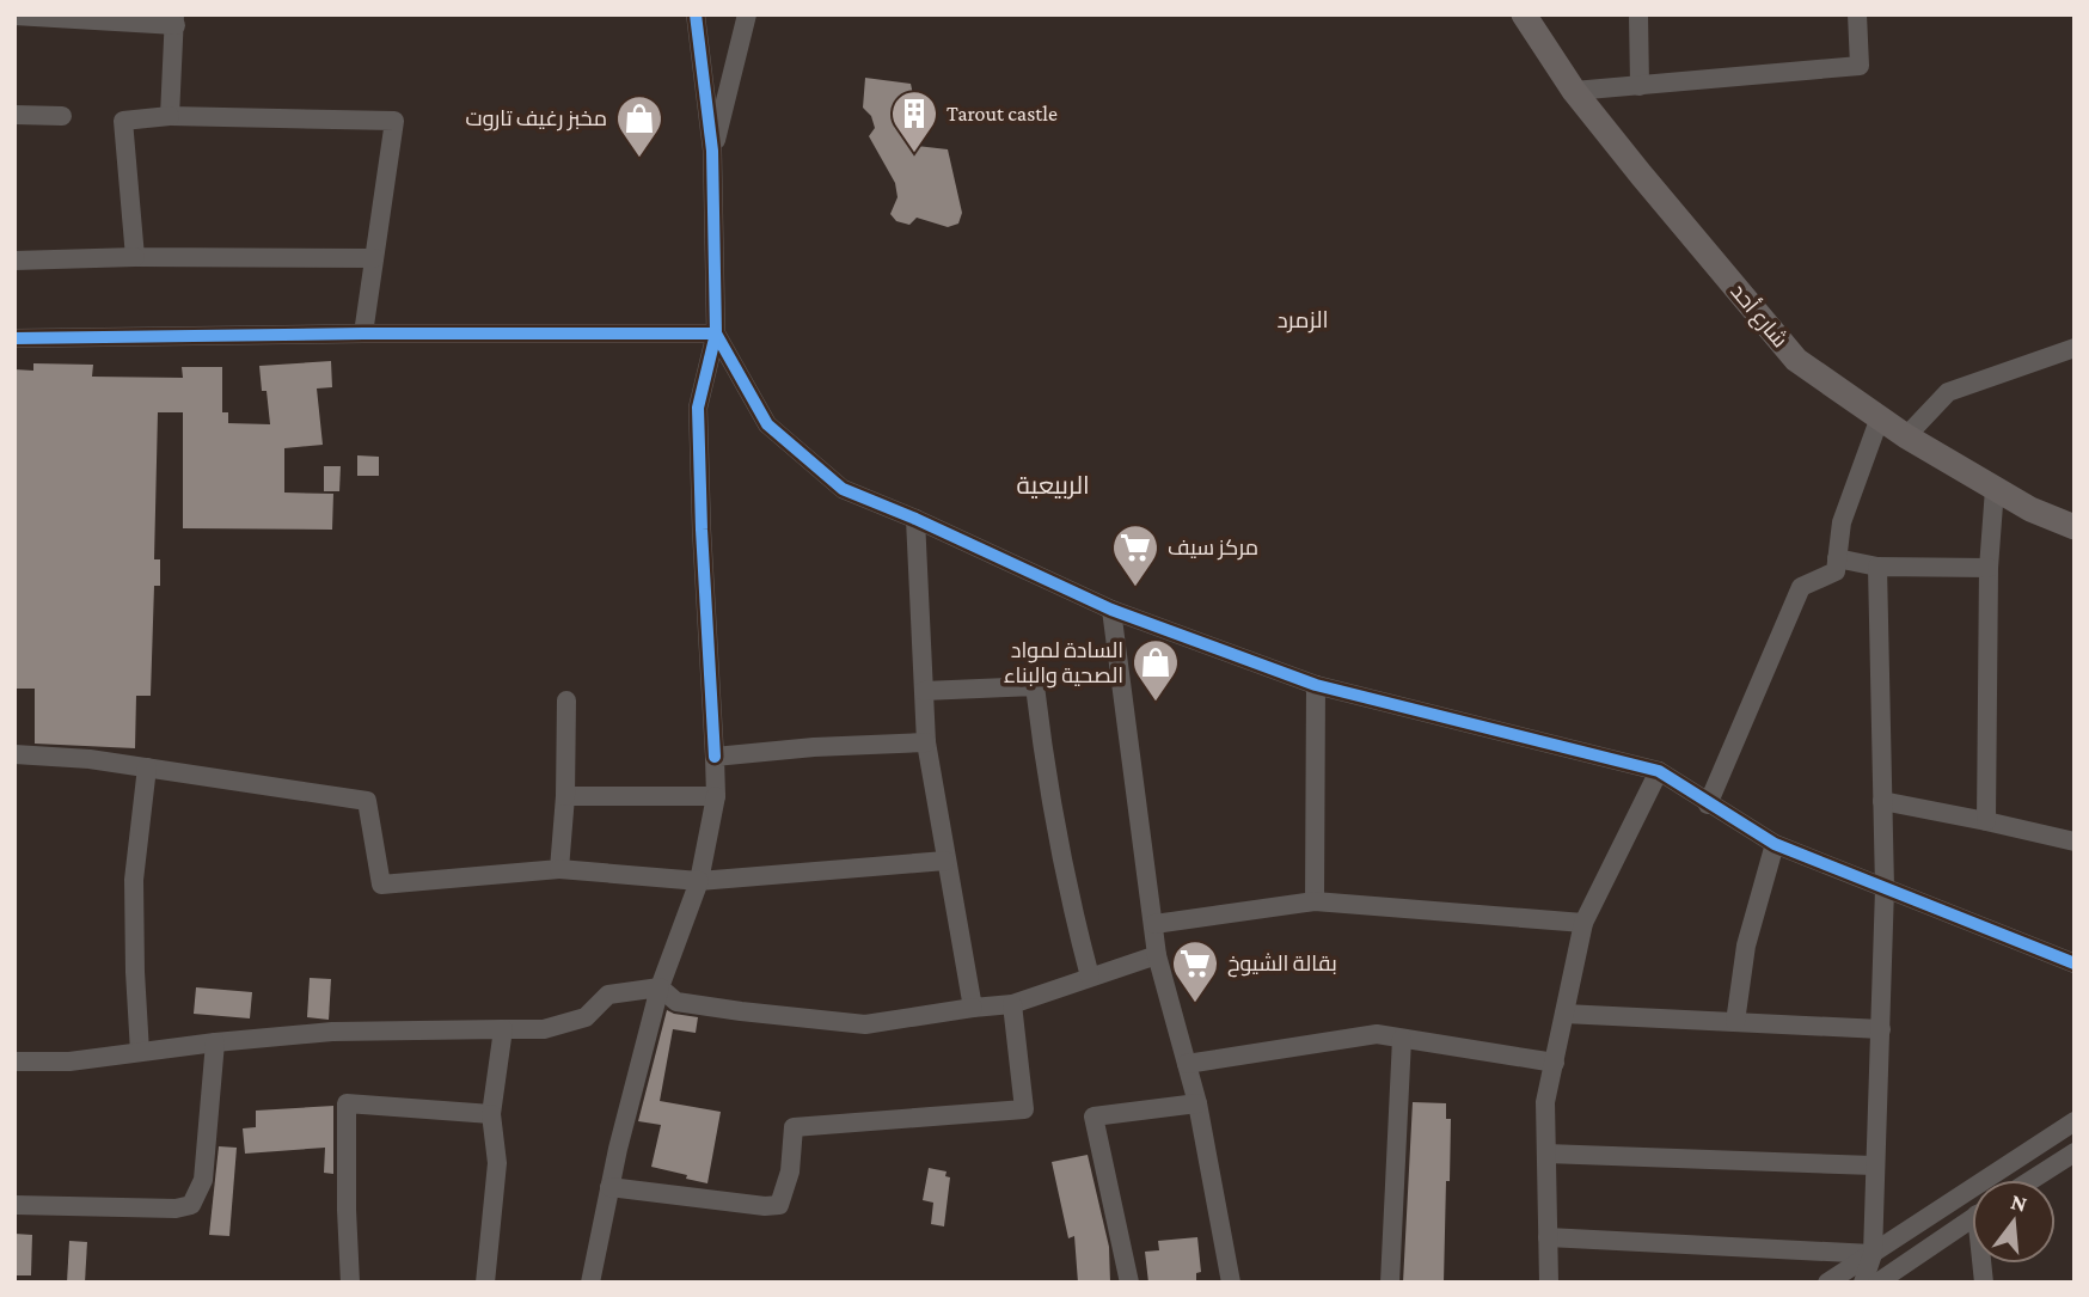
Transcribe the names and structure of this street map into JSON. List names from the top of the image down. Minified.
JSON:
{"streets":{"main road":["شارع أحد"]},"districts":["الزمرد","الربيعية"],"places":{"building":["Tarout castle"],"shop":["مخبز رغيف تاروت","السادة لمواد الصحية والبناء"],"supermarket":["مركز سيف","بقالة الشيوخ"]},"north":"top"}
